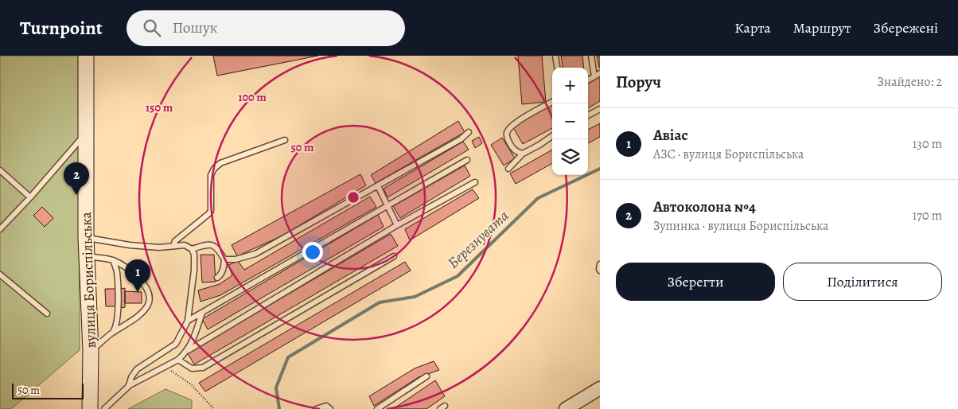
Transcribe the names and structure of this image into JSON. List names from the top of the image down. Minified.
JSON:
{"streets":{"main road":["вулиця Бориспільська"]},"water":["Березнувата"],"scale_bar":"50 m","page":{"header":"Turnpoint","search":"Пошук","nav":["Карта","Маршрут","Збережені"],"heading":["Поруч","Знайдено: 2"],"map_buttons":["+","−"],"list":[{"mark":"1","name":"Авіас","note":"АЗС · вулиця Бориспільська","value":"130 m"},{"mark":"2","name":"Автоколона №4","note":"Зупинка · вулиця Бориспільська","value":"170 m"}],"pins":["2","1"],"buttons":["Зберегти","Поділитися"],"scale":"50 m"},"rings":["100 m","150 m","50 m"]}
